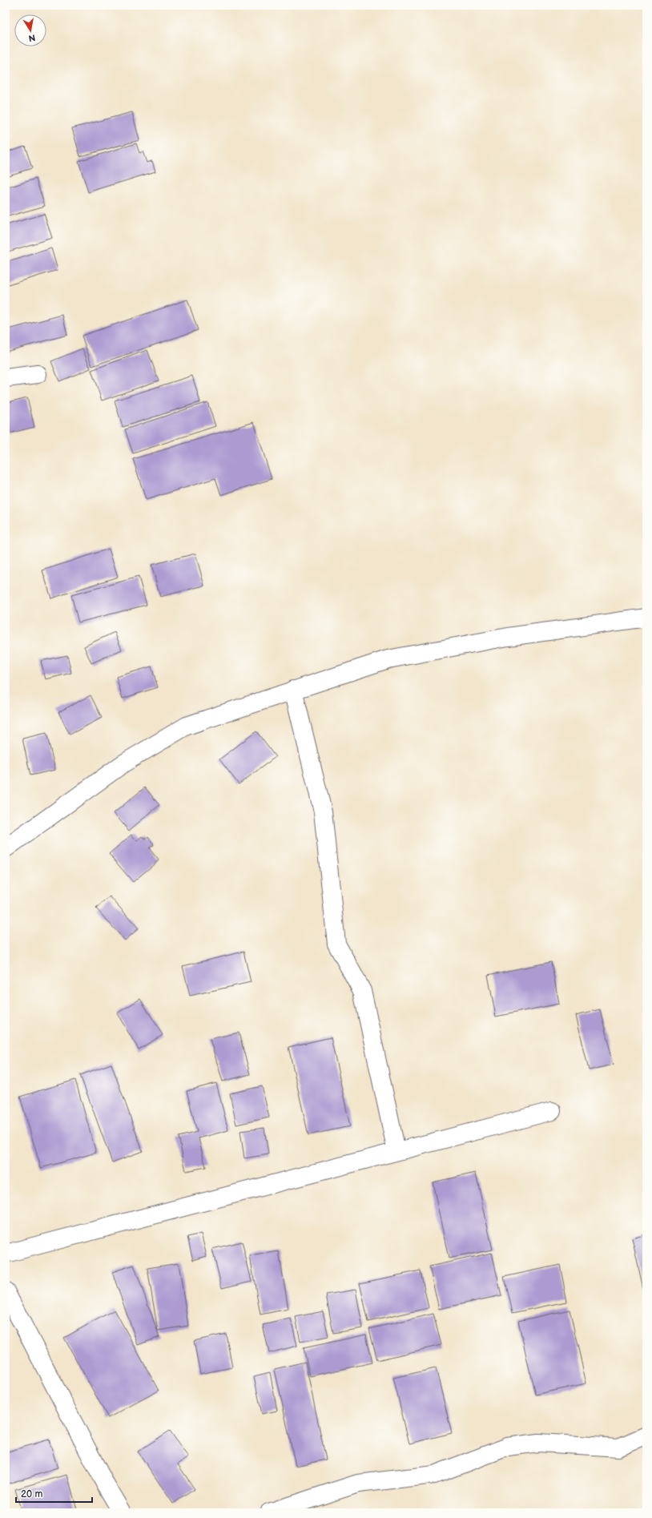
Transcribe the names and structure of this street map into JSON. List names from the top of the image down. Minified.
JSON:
{"scale_bar":"20 m","north":"bottom"}
